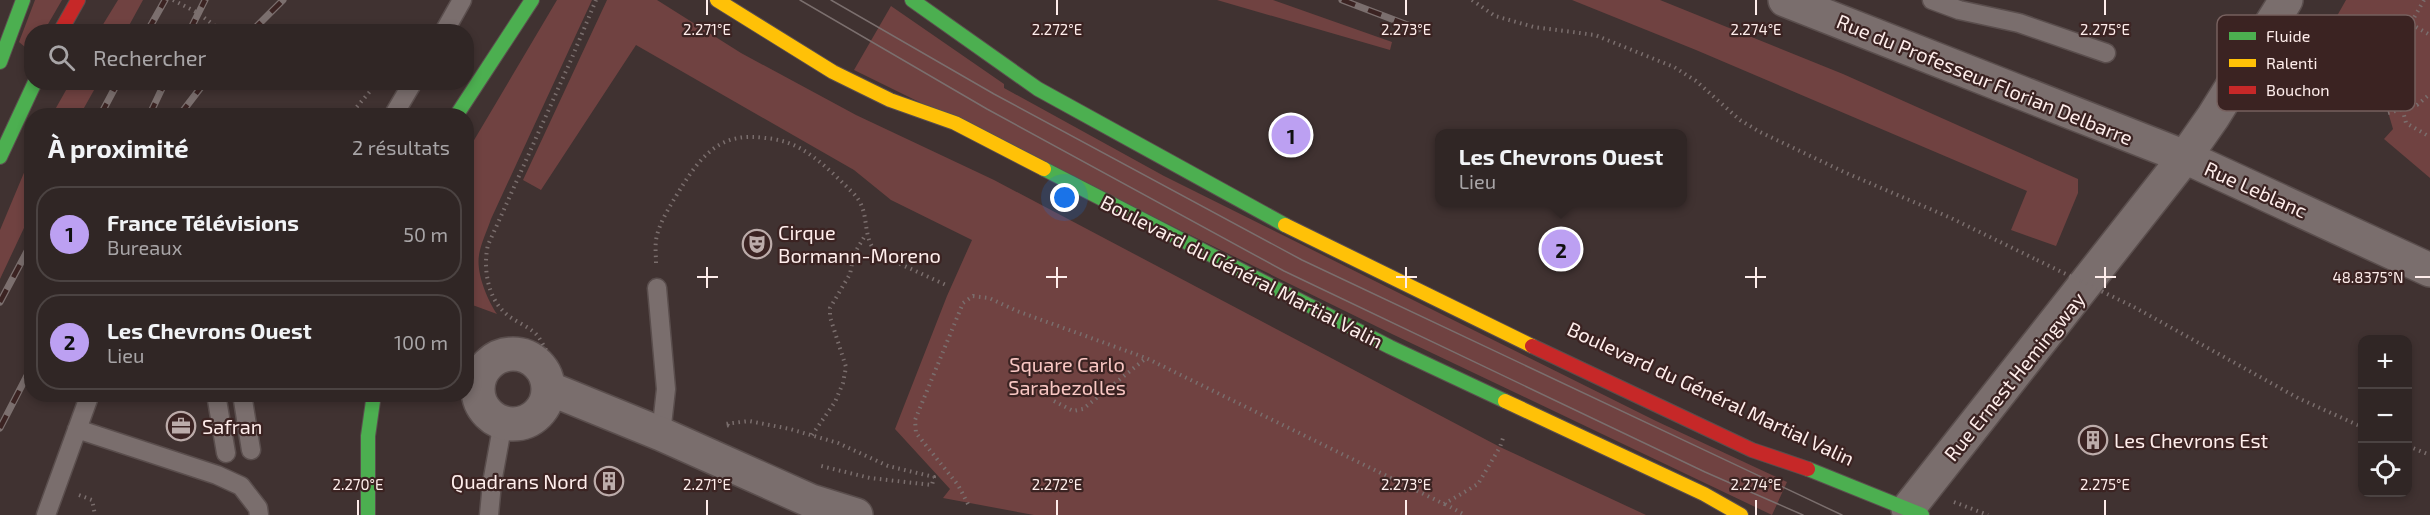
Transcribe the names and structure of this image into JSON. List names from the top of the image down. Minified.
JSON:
{"streets":{"main road":["Boulevard du Général Martial Valin"],"street":["Rue du Professeur Florian Delbarre","Rue Leblanc","Rue Ernest Hemingway"]},"crossings":[["Rue du Professeur Florian Delbarre","Rue Leblanc"],["Rue du Professeur Florian Delbarre","Rue Ernest Hemingway"],["Rue Leblanc","Rue Ernest Hemingway"],["Boulevard du Général Martial Valin","Rue Ernest Hemingway"]],"parks":["Square Carlo Sarabezolles"],"places":{"theatre":["Cirque Bormann-Moreno"],"office":["Safran"],"building":["Les Chevrons Est","Quadrans Nord"]},"legend":["Fluide","Ralenti","Bouchon"],"page":{"search":"Rechercher","heading":["À proximité","2 résultats"],"pins":["1","2"],"popup":["Les Chevrons Ouest","Lieu"],"list":[{"mark":"1","name":"France Télévisions","note":"Bureaux","value":"50 m"},{"mark":"2","name":"Les Chevrons Ouest","note":"Lieu","value":"100 m"}],"map_buttons":["+","−"]},"coordinates":["2.271°E","2.272°E","2.273°E","2.274°E","2.275°E","48.8375°N","2.270°E"]}
